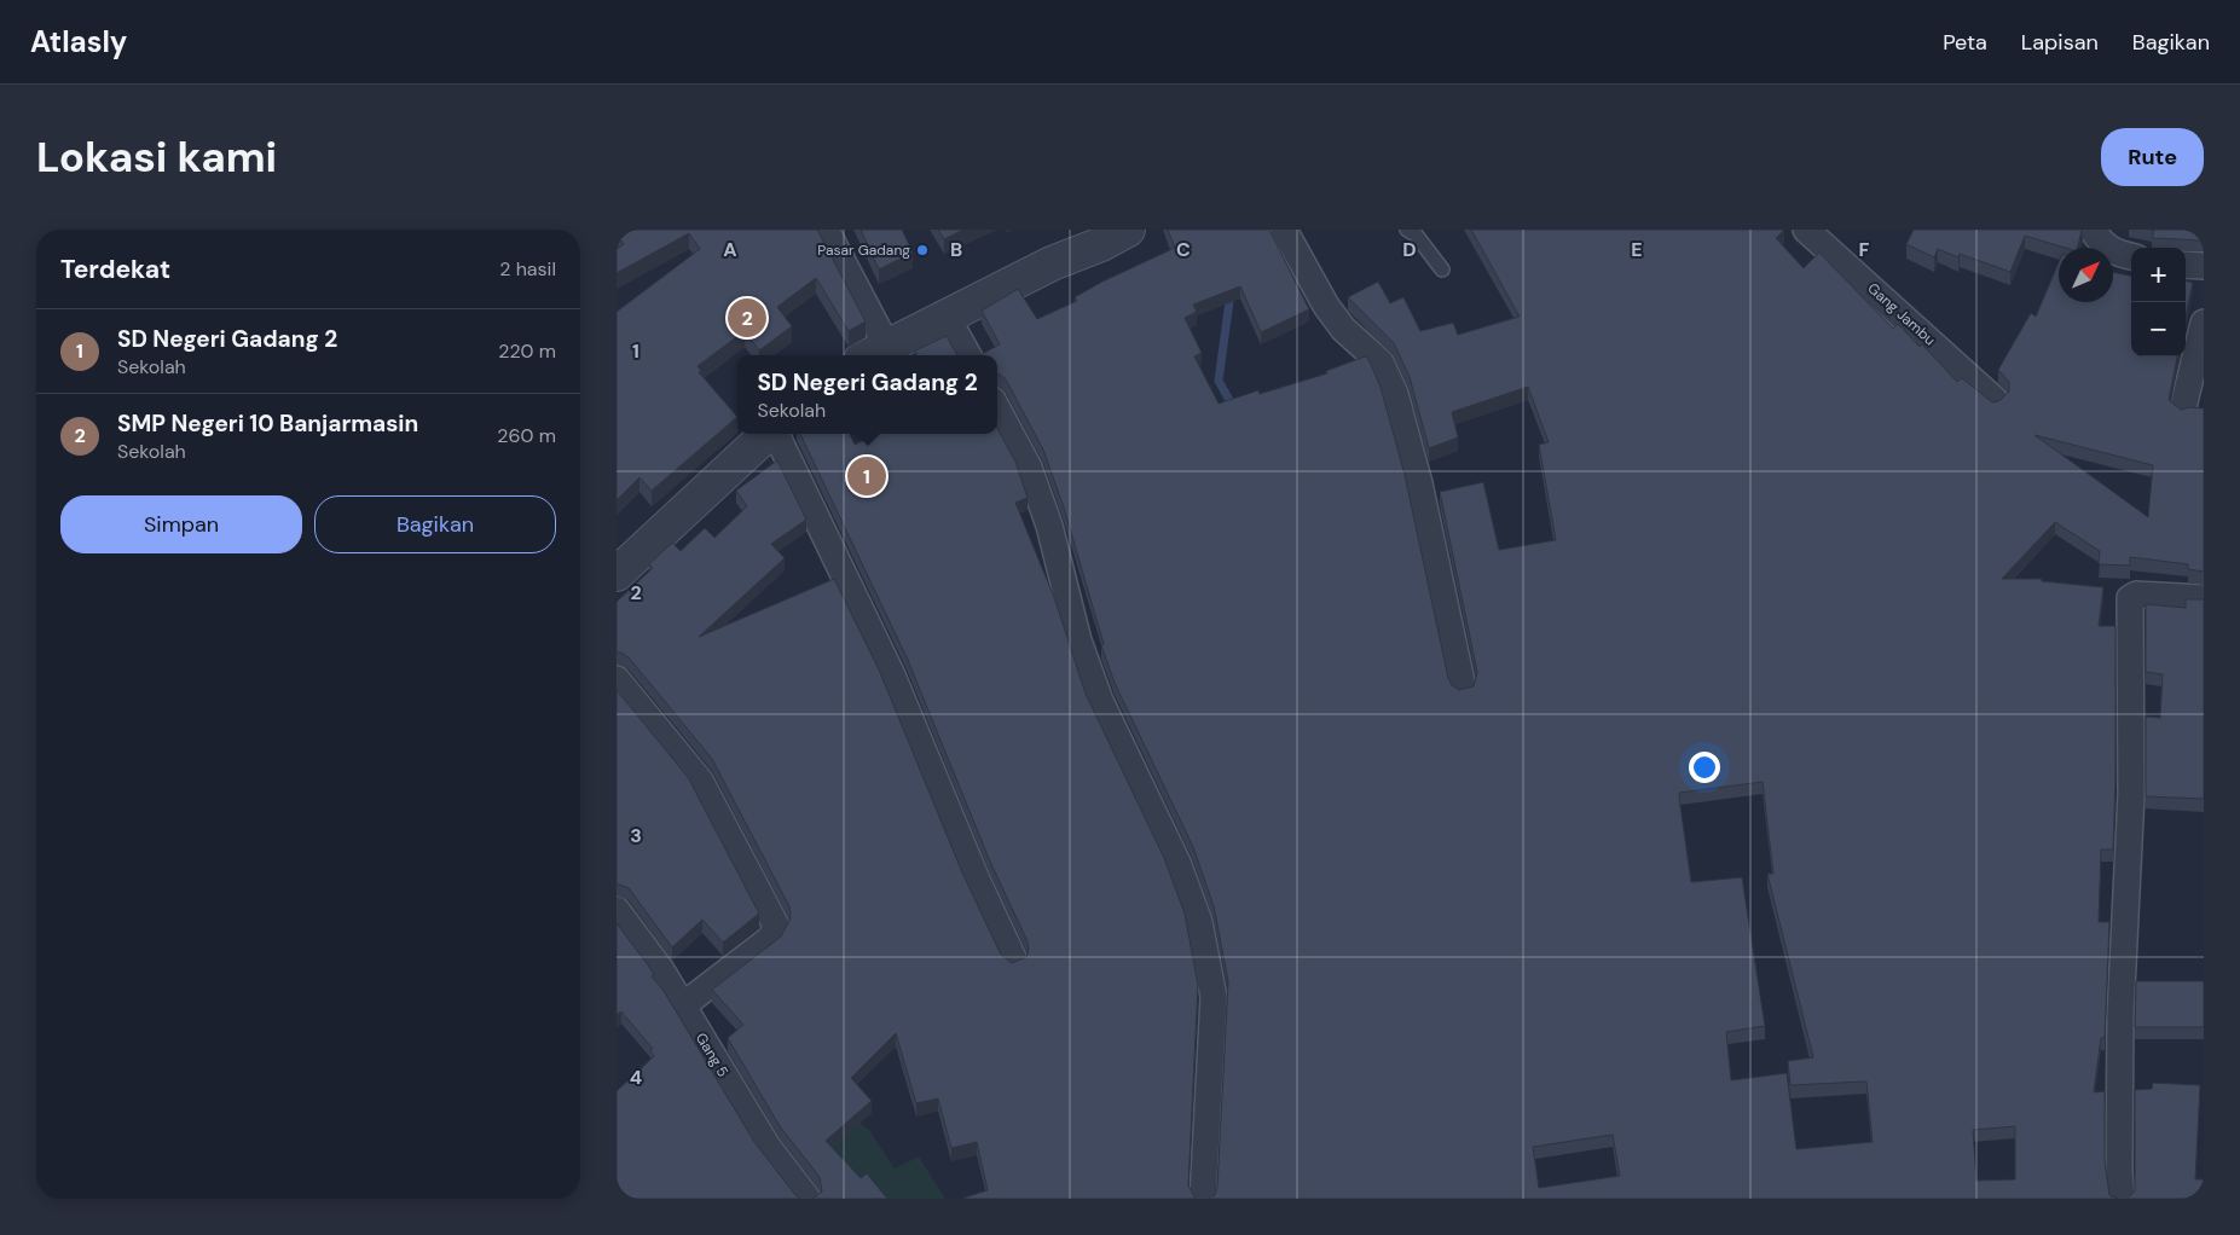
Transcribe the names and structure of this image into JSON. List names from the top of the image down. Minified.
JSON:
{"streets":{"street":["Gang Jambu","Gang 5"]},"places":["Pasar Gadang"],"north":"top right","page":{"header":"Atlasly","nav":["Peta","Lapisan","Bagikan"],"buttons":["Rute",["Simpan","Bagikan"]],"title":"Lokasi kami","heading":["Terdekat","2 hasil"],"map_buttons":["+","−"],"pins":["2","1"],"list":[{"mark":"1","name":"SD Negeri Gadang 2","note":"Sekolah","value":"220 m"},{"mark":"2","name":"SMP Negeri 10 Banjarmasin","note":"Sekolah","value":"260 m"}],"popup":["SD Negeri Gadang 2","Sekolah"]},"grid":{"columns":["A","B","C","D","E","F"],"rows":["1","2","3","4"]}}
